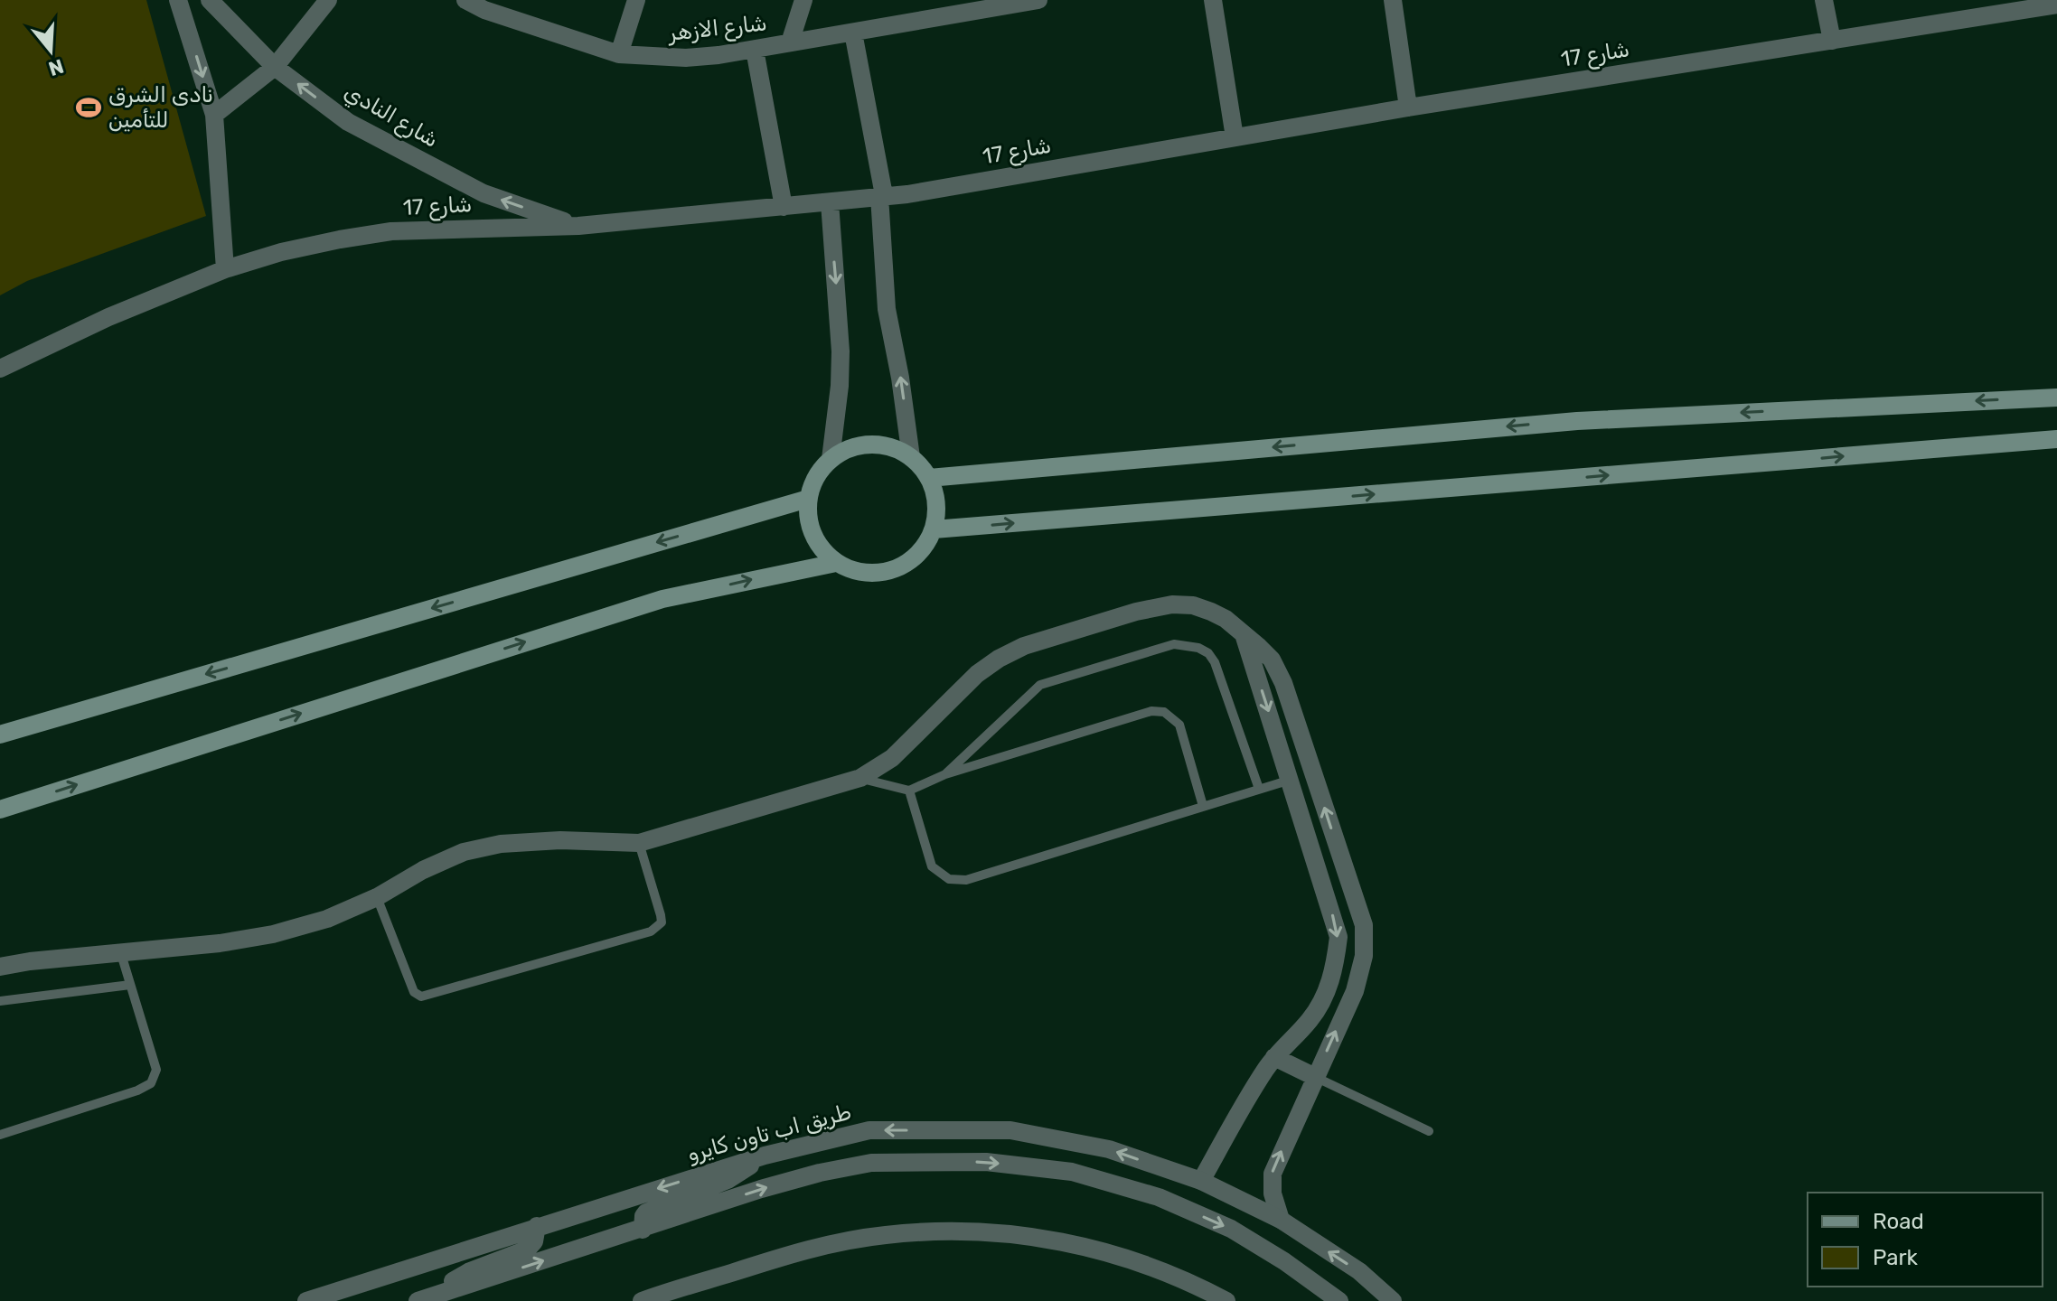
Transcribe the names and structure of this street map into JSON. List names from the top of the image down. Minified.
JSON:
{"streets":{"street":["شارع الازهر","شارع 17","شارع النادي","طريق اب تاون كايرو"]},"crossings":[["شارع 17","شارع النادي"]],"one_way":["شارع النادي"],"places":{"sports":["نادى الشرق للتأمين"]},"legend":["Road","Park"],"north":"bottom"}
